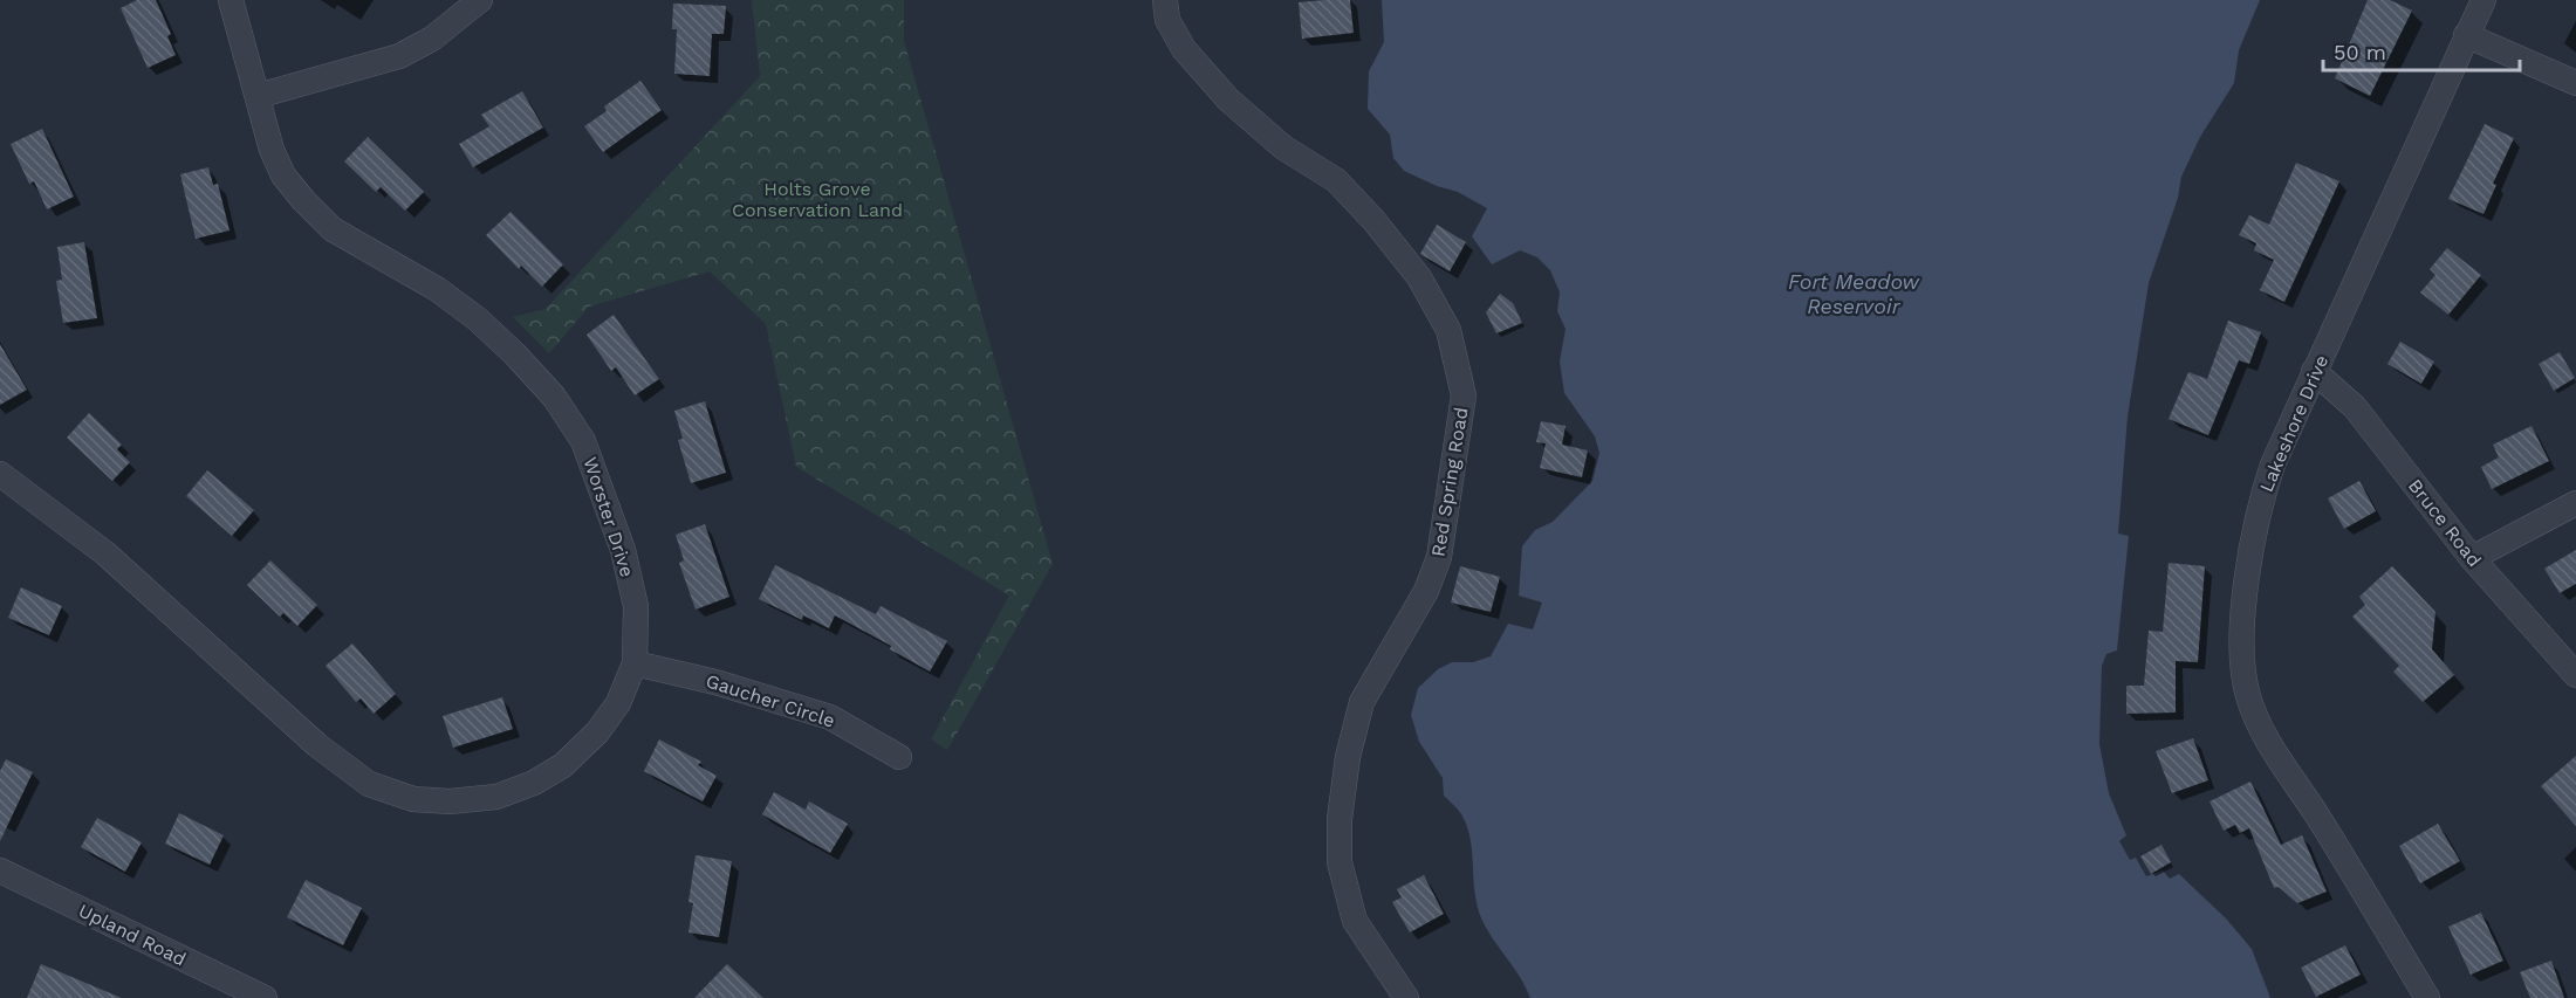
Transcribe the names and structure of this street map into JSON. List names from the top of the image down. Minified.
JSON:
{"streets":{"street":["Lakeshore Drive","Red Spring Road","Worster Drive","Bruce Road","Gaucher Circle","Upland Road"]},"crossings":[["Lakeshore Drive","Bruce Road"],["Worster Drive","Gaucher Circle"]],"water":["Fort Meadow Reservoir"],"parks":["Holts Grove Conservation Land"],"scale_bar":"50 m"}
